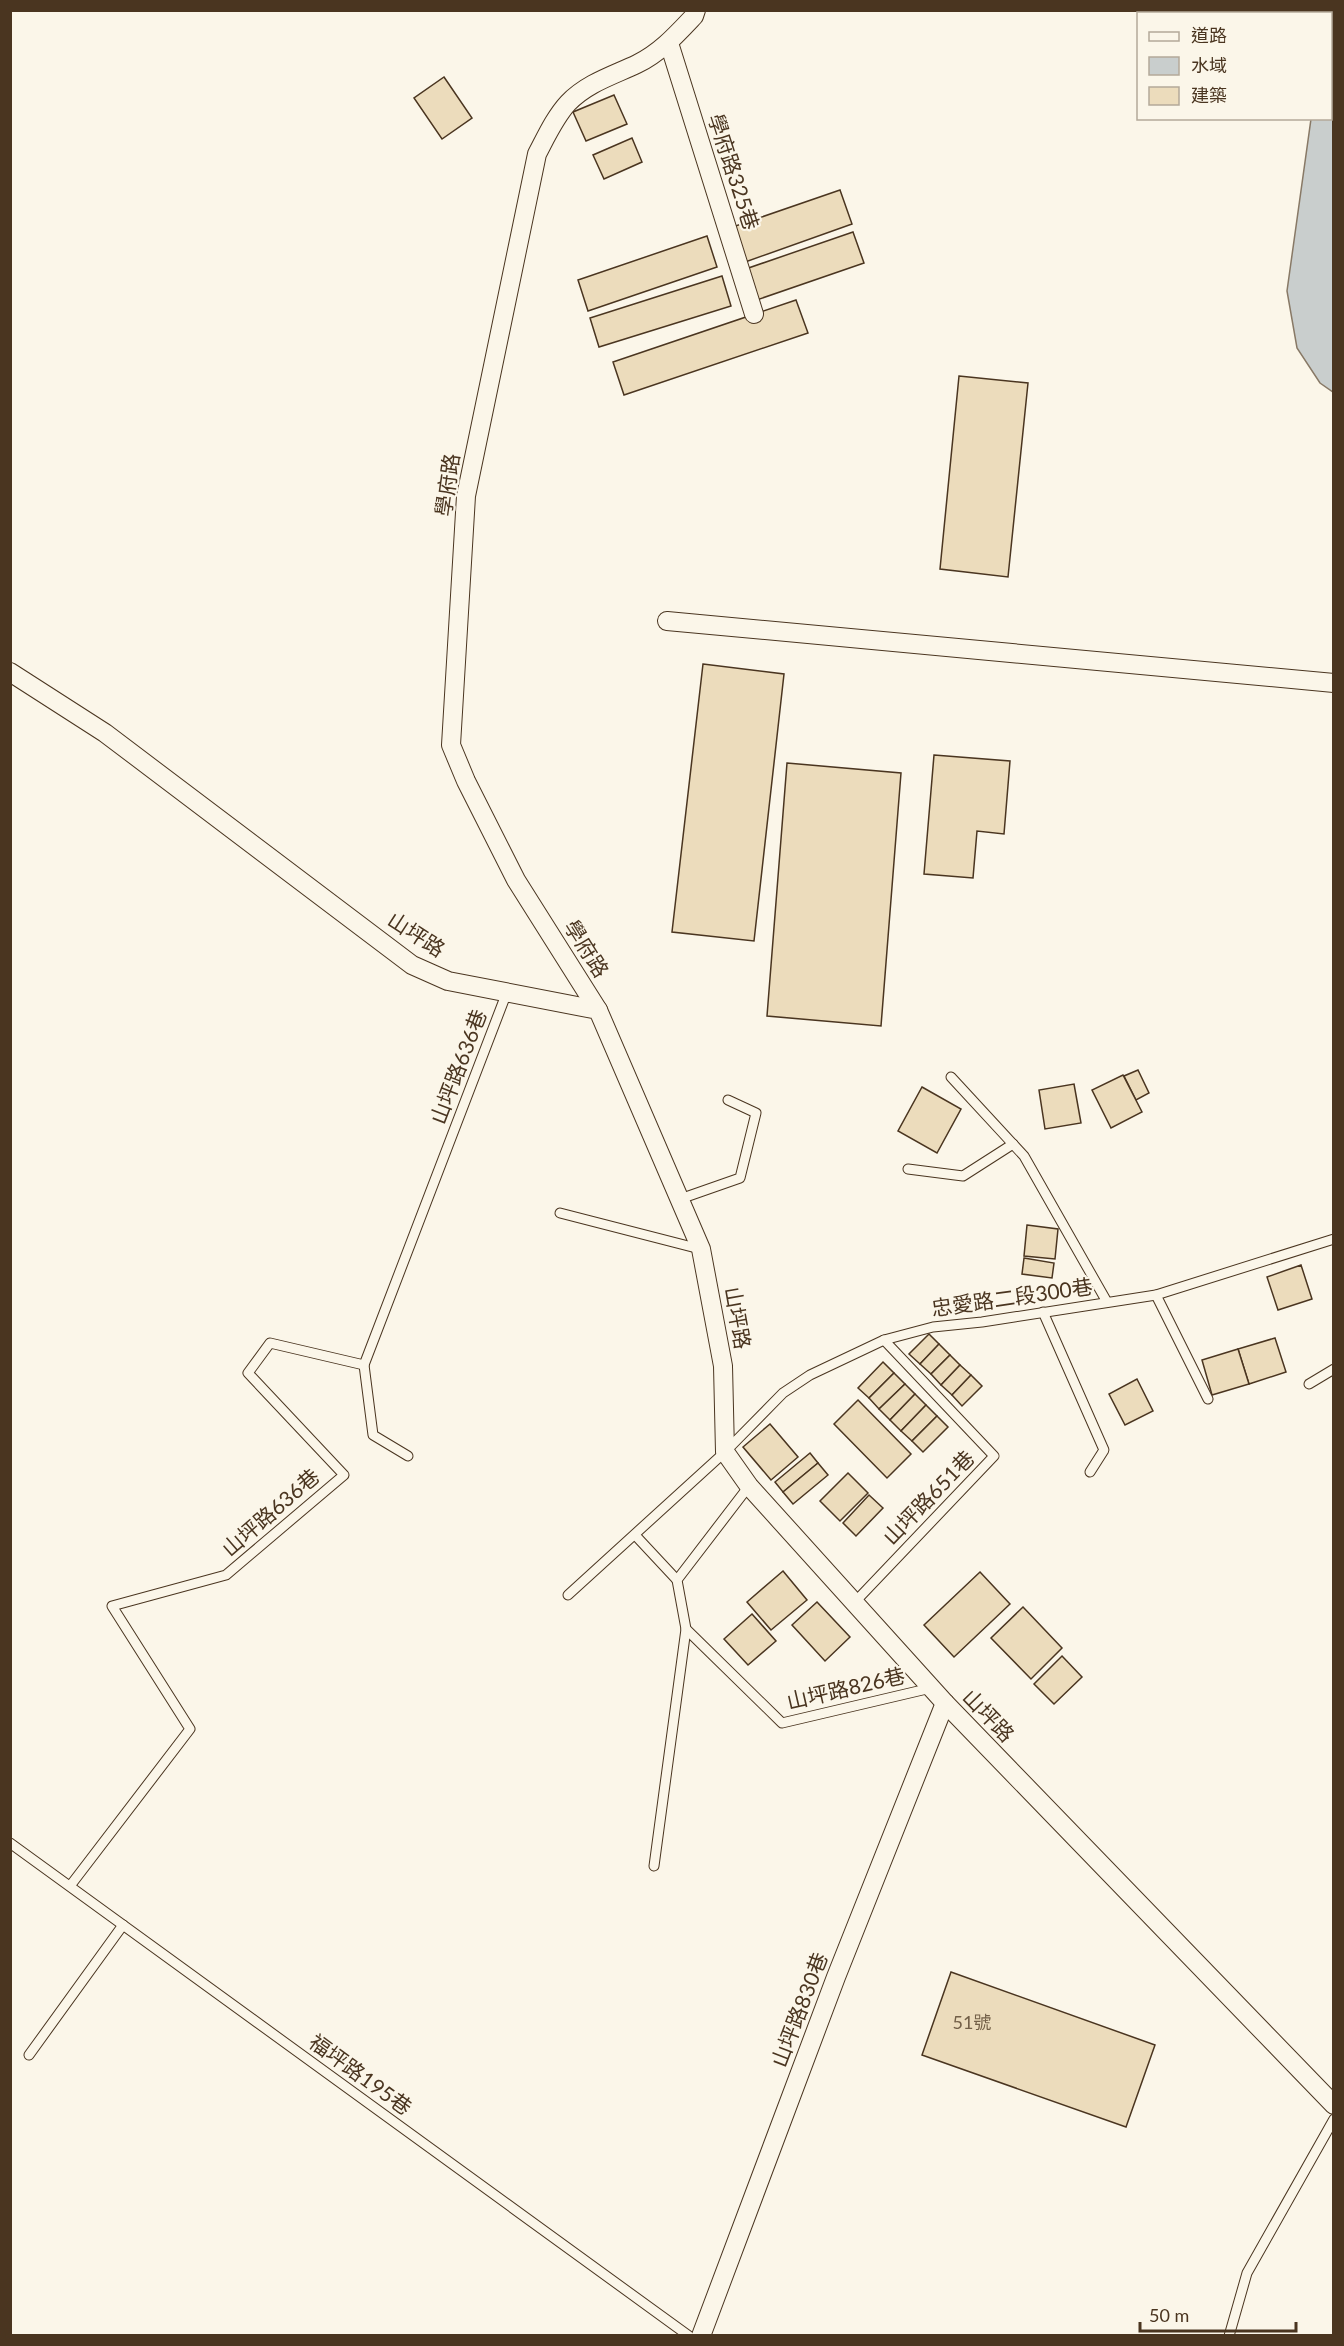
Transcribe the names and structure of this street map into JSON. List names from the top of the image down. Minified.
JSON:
{"streets":{"street":["學府路325巷","學府路","山坪路","山坪路830巷"],"lane":["山坪路636巷","忠愛路二段300巷","山坪路651巷","山坪路826巷","福坪路195巷"]},"crossings":[["學府路325巷","學府路"],["學府路","山坪路"],["山坪路","山坪路636巷"],["山坪路","忠愛路二段300巷"],["山坪路","山坪路651巷"],["山坪路","山坪路826巷"],["山坪路","山坪路830巷"],["山坪路636巷","福坪路195巷"],["忠愛路二段300巷","山坪路651巷"]],"house_numbers":["51號"],"legend":["道路","水域","建築"],"scale_bar":"50 m"}
